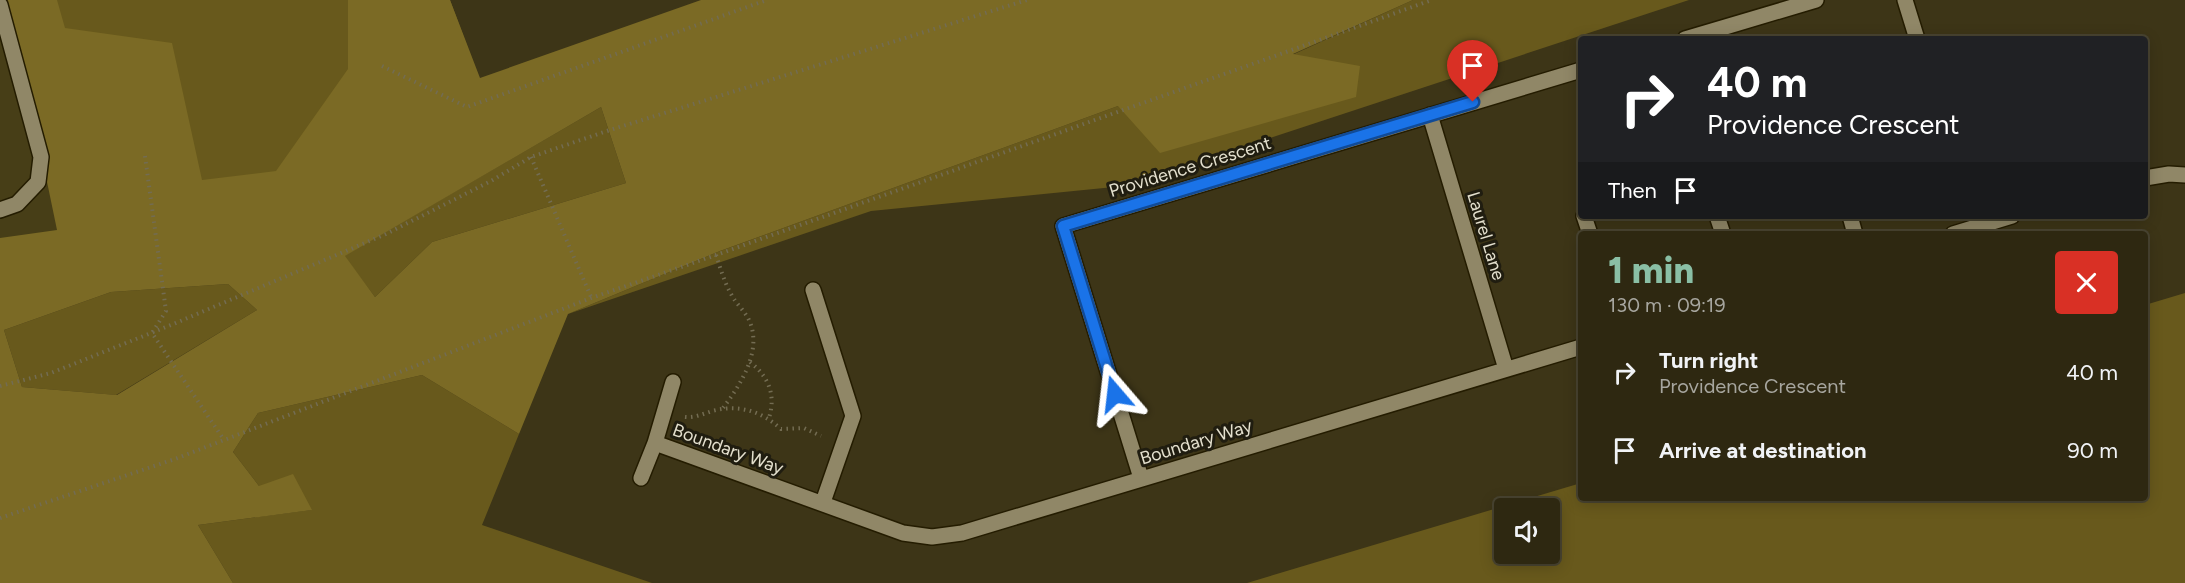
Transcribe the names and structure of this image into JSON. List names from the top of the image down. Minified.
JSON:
{"streets":{"street":["Providence Crescent","Laurel Lane","Boundary Way"]},"crossings":[["Providence Crescent","Laurel Lane"],["Providence Crescent","Boundary Way"],["Laurel Lane","Boundary Way"]],"page":{"turn":["40 m","Providence Crescent"],"then":"Then","heading":["1 min","130 m · 09:19"],"list":[{"name":"Turn right","note":"Providence Crescent","value":"40 m"},{"name":"Arrive at destination","value":"90 m"}]}}
